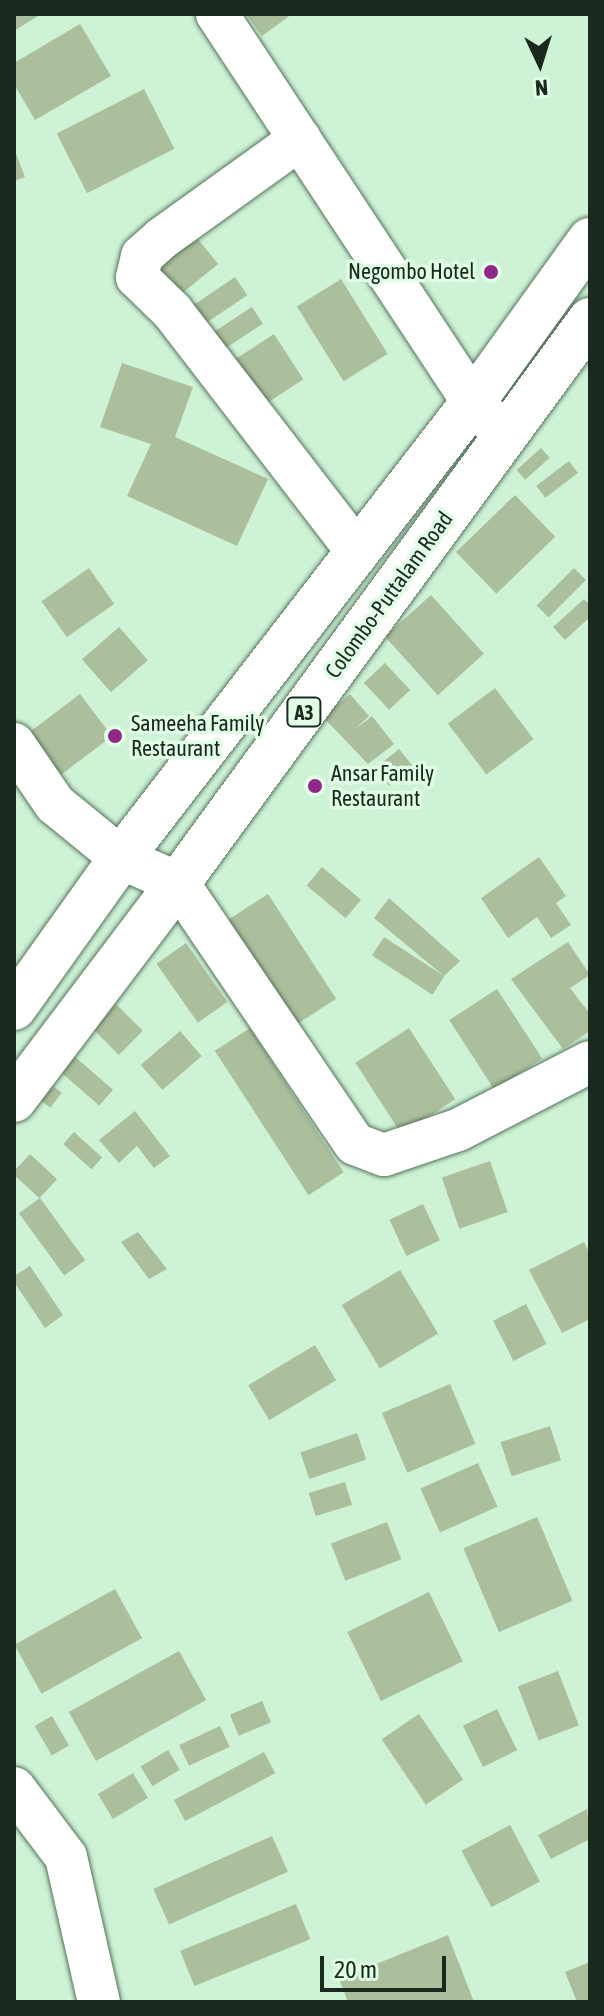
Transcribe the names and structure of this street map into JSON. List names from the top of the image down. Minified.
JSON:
{"streets":{"highway":["Colombo-Puttalam Road","A3"]},"places":["Negombo Hotel","Sameeha Family Restaurant","Ansar Family Restaurant"],"scale_bar":"20 m","north":"bottom"}
